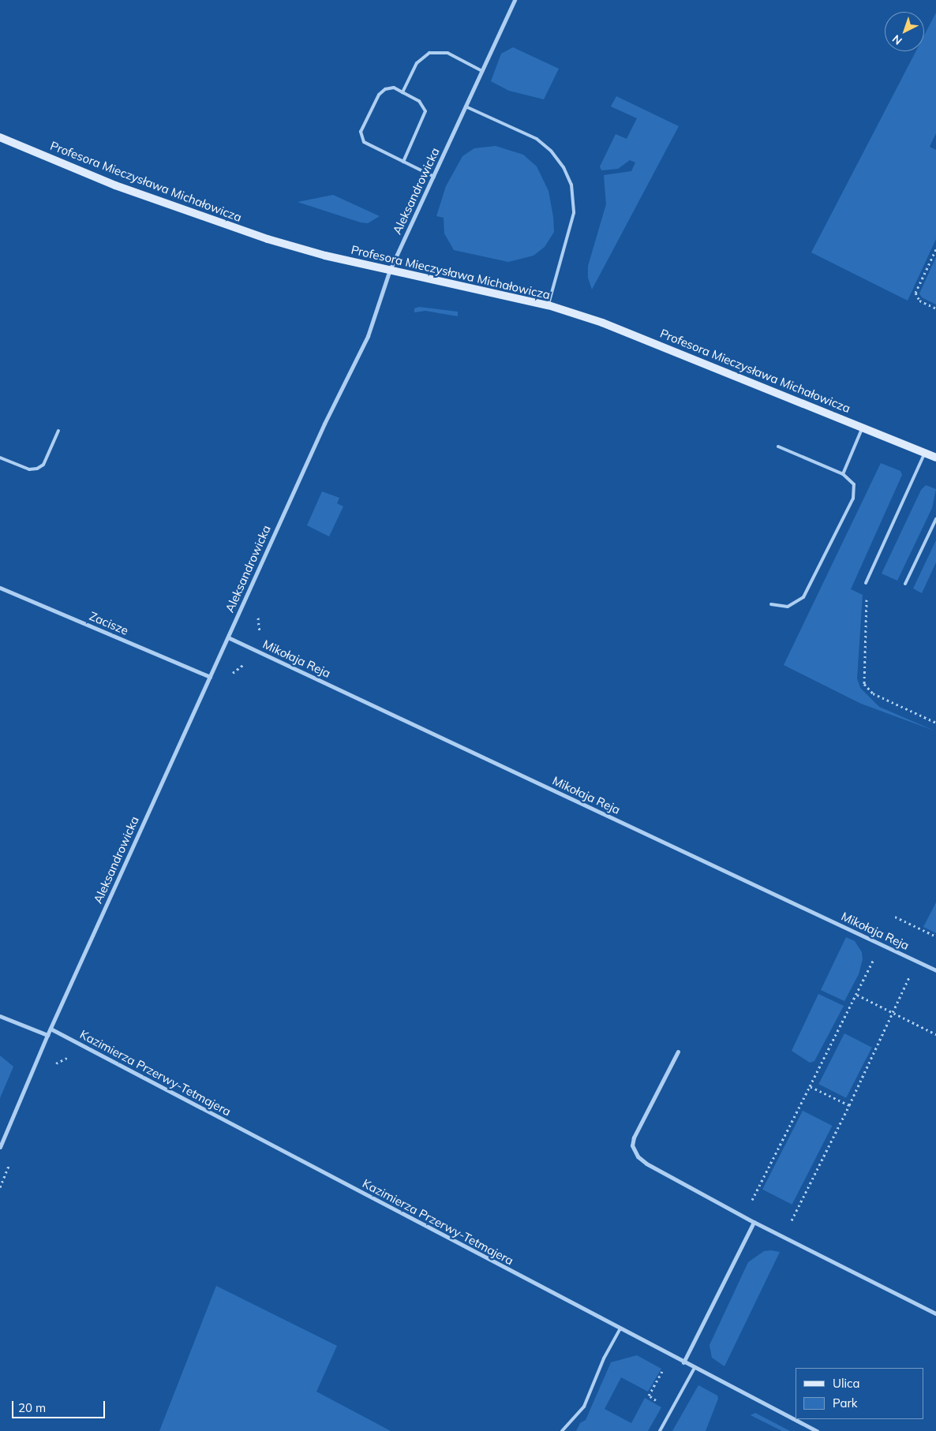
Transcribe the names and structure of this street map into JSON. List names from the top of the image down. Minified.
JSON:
{"streets":{"street":["Profesora Mieczysława Michałowicza","Aleksandrowicka","Zacisze","Mikołaja Reja","Kazimierza Przerwy-Tetmajera"]},"crossings":[["Profesora Mieczysława Michałowicza","Aleksandrowicka"],["Aleksandrowicka","Zacisze"],["Aleksandrowicka","Mikołaja Reja"],["Aleksandrowicka","Kazimierza Przerwy-Tetmajera"]],"legend":["Ulica","Park"],"scale_bar":"20 m","north":"bottom left"}
